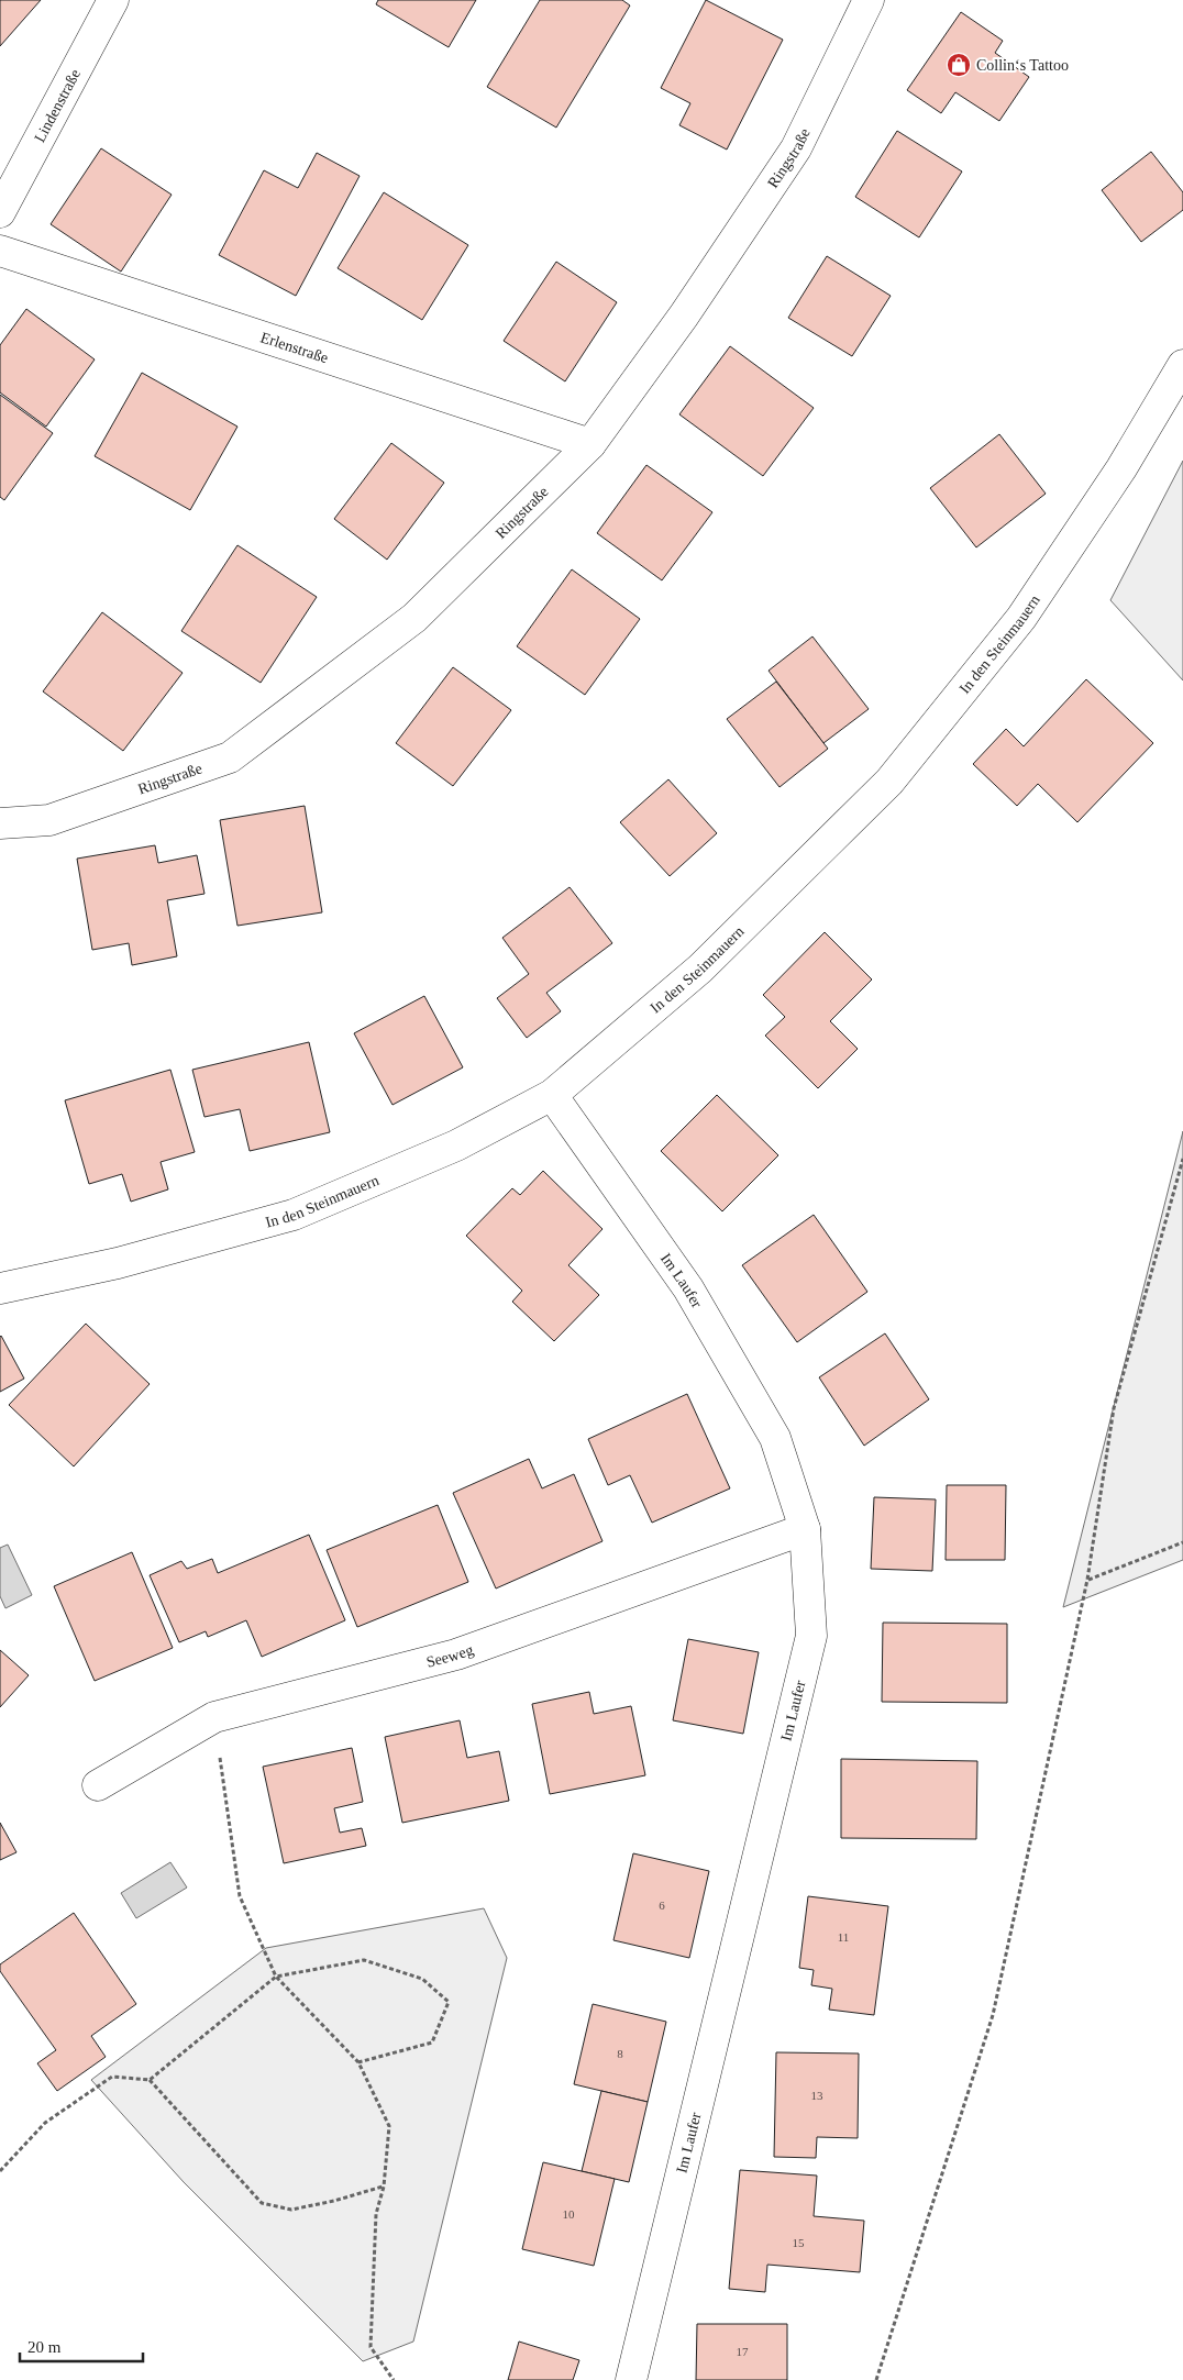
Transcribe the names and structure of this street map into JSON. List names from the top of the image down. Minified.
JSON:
{"streets":{"street":["Lindenstraße","Ringstraße","Erlenstraße","In den Steinmauern","Im Laufer","Seeweg"]},"crossings":[["Ringstraße","Erlenstraße"],["In den Steinmauern","Im Laufer"],["Im Laufer","Seeweg"]],"places":{"shop":["Collin‘s Tattoo"]},"house_numbers":["6","11","8","13","10","15","17"],"scale_bar":"20 m"}
